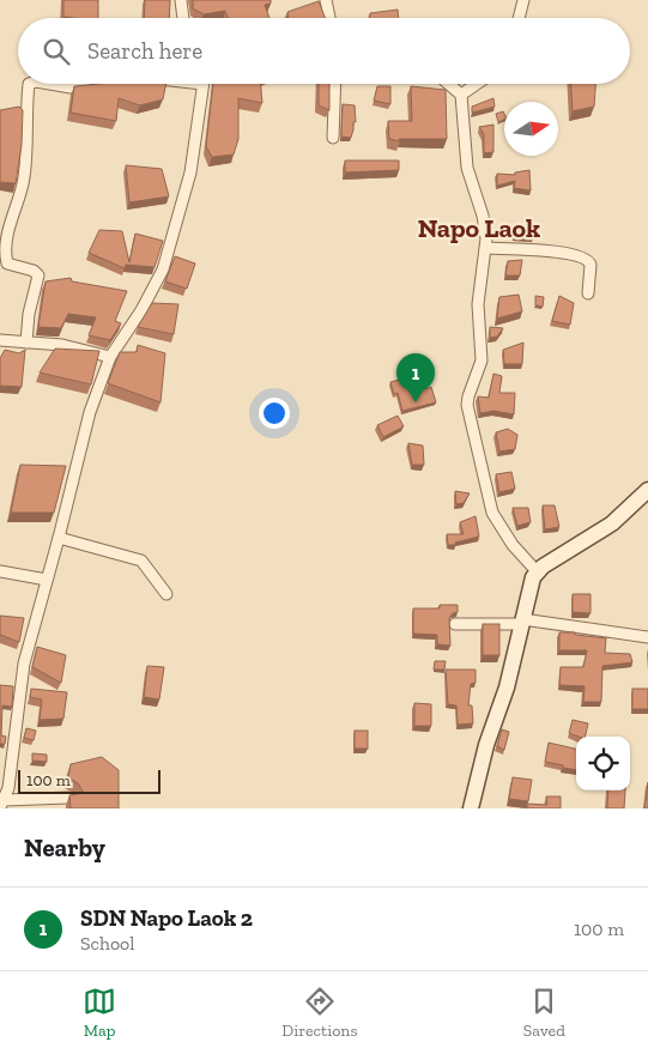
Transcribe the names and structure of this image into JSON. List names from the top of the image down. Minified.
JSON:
{"districts":["Napo Laok"],"scale_bar":"100 m","north":"right","page":{"search":"Search here","pins":"1","scale":"100 m","heading":"Nearby","list":[{"mark":"1","name":"SDN Napo Laok 2","note":"School","value":"100 m"}],"nav":["Map","Directions","Saved"]}}
